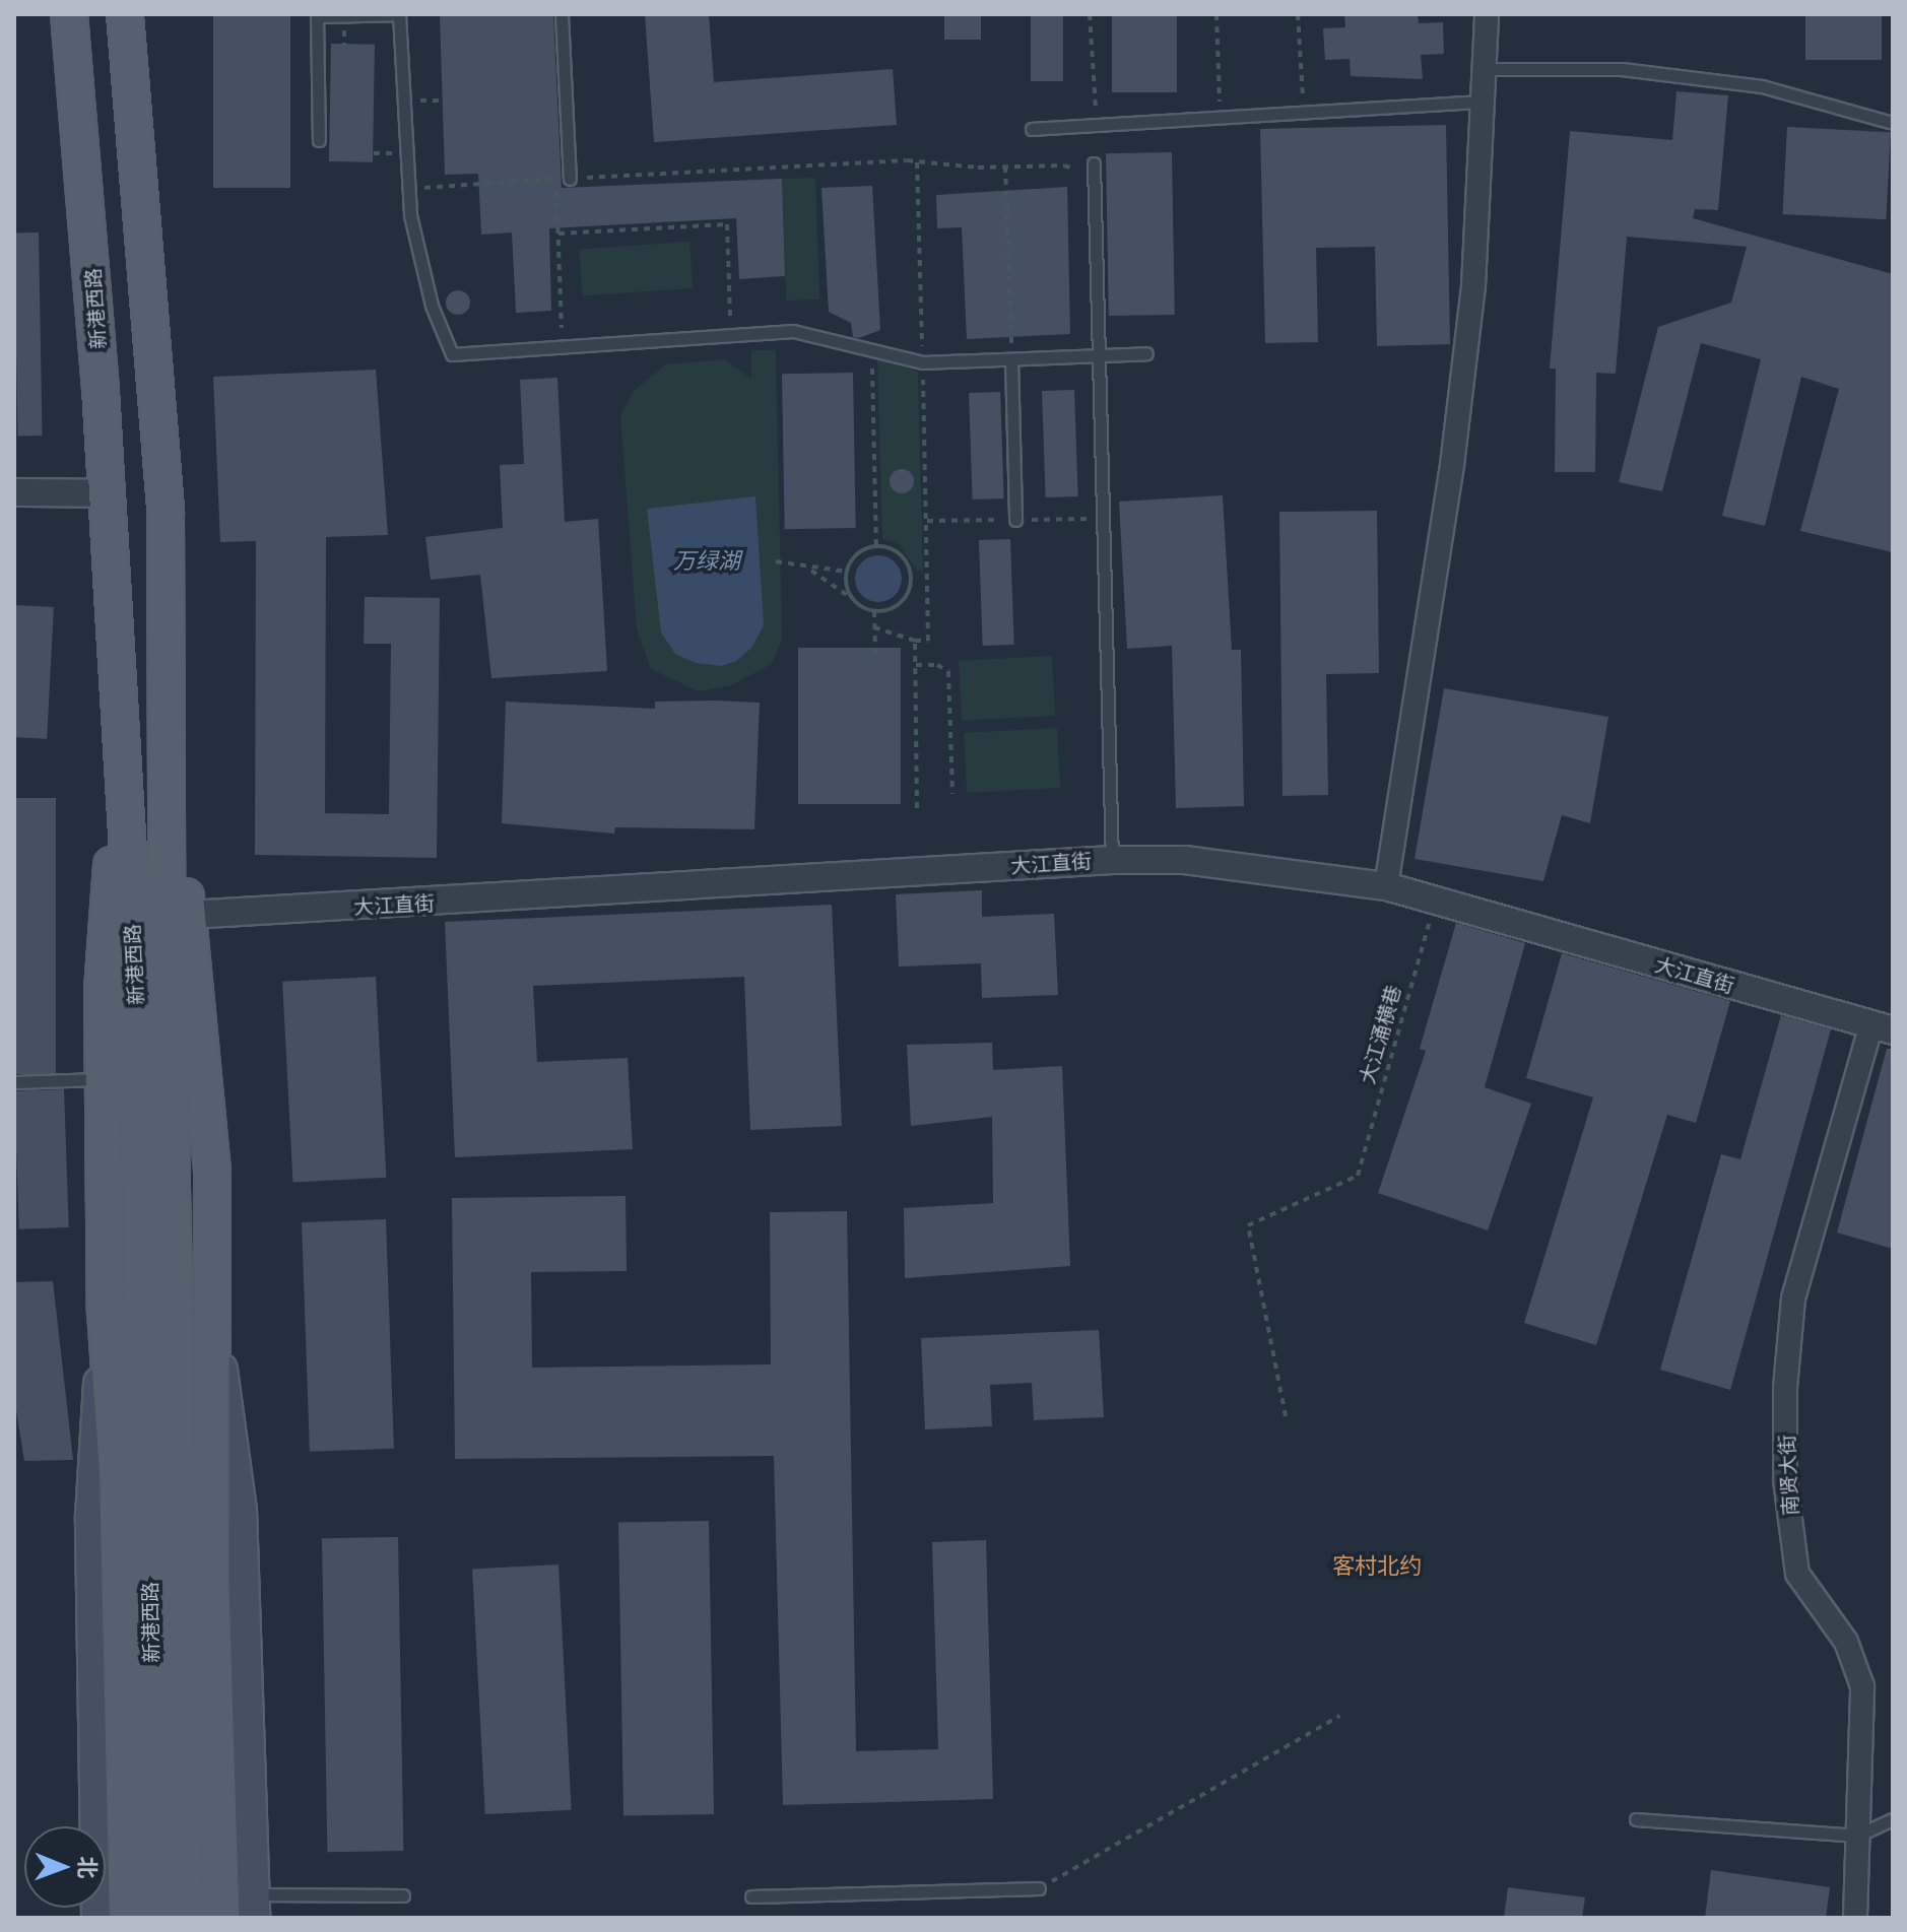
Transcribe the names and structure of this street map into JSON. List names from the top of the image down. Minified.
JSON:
{"streets":{"main road":["新港西路"],"street":["大江直街","南贤大街"],"path":["大江涌横巷"]},"crossings":[["大江直街","大江涌横巷"],["大江直街","南贤大街"]],"districts":["客村北约"],"water":["万绿湖"],"north":"right"}
